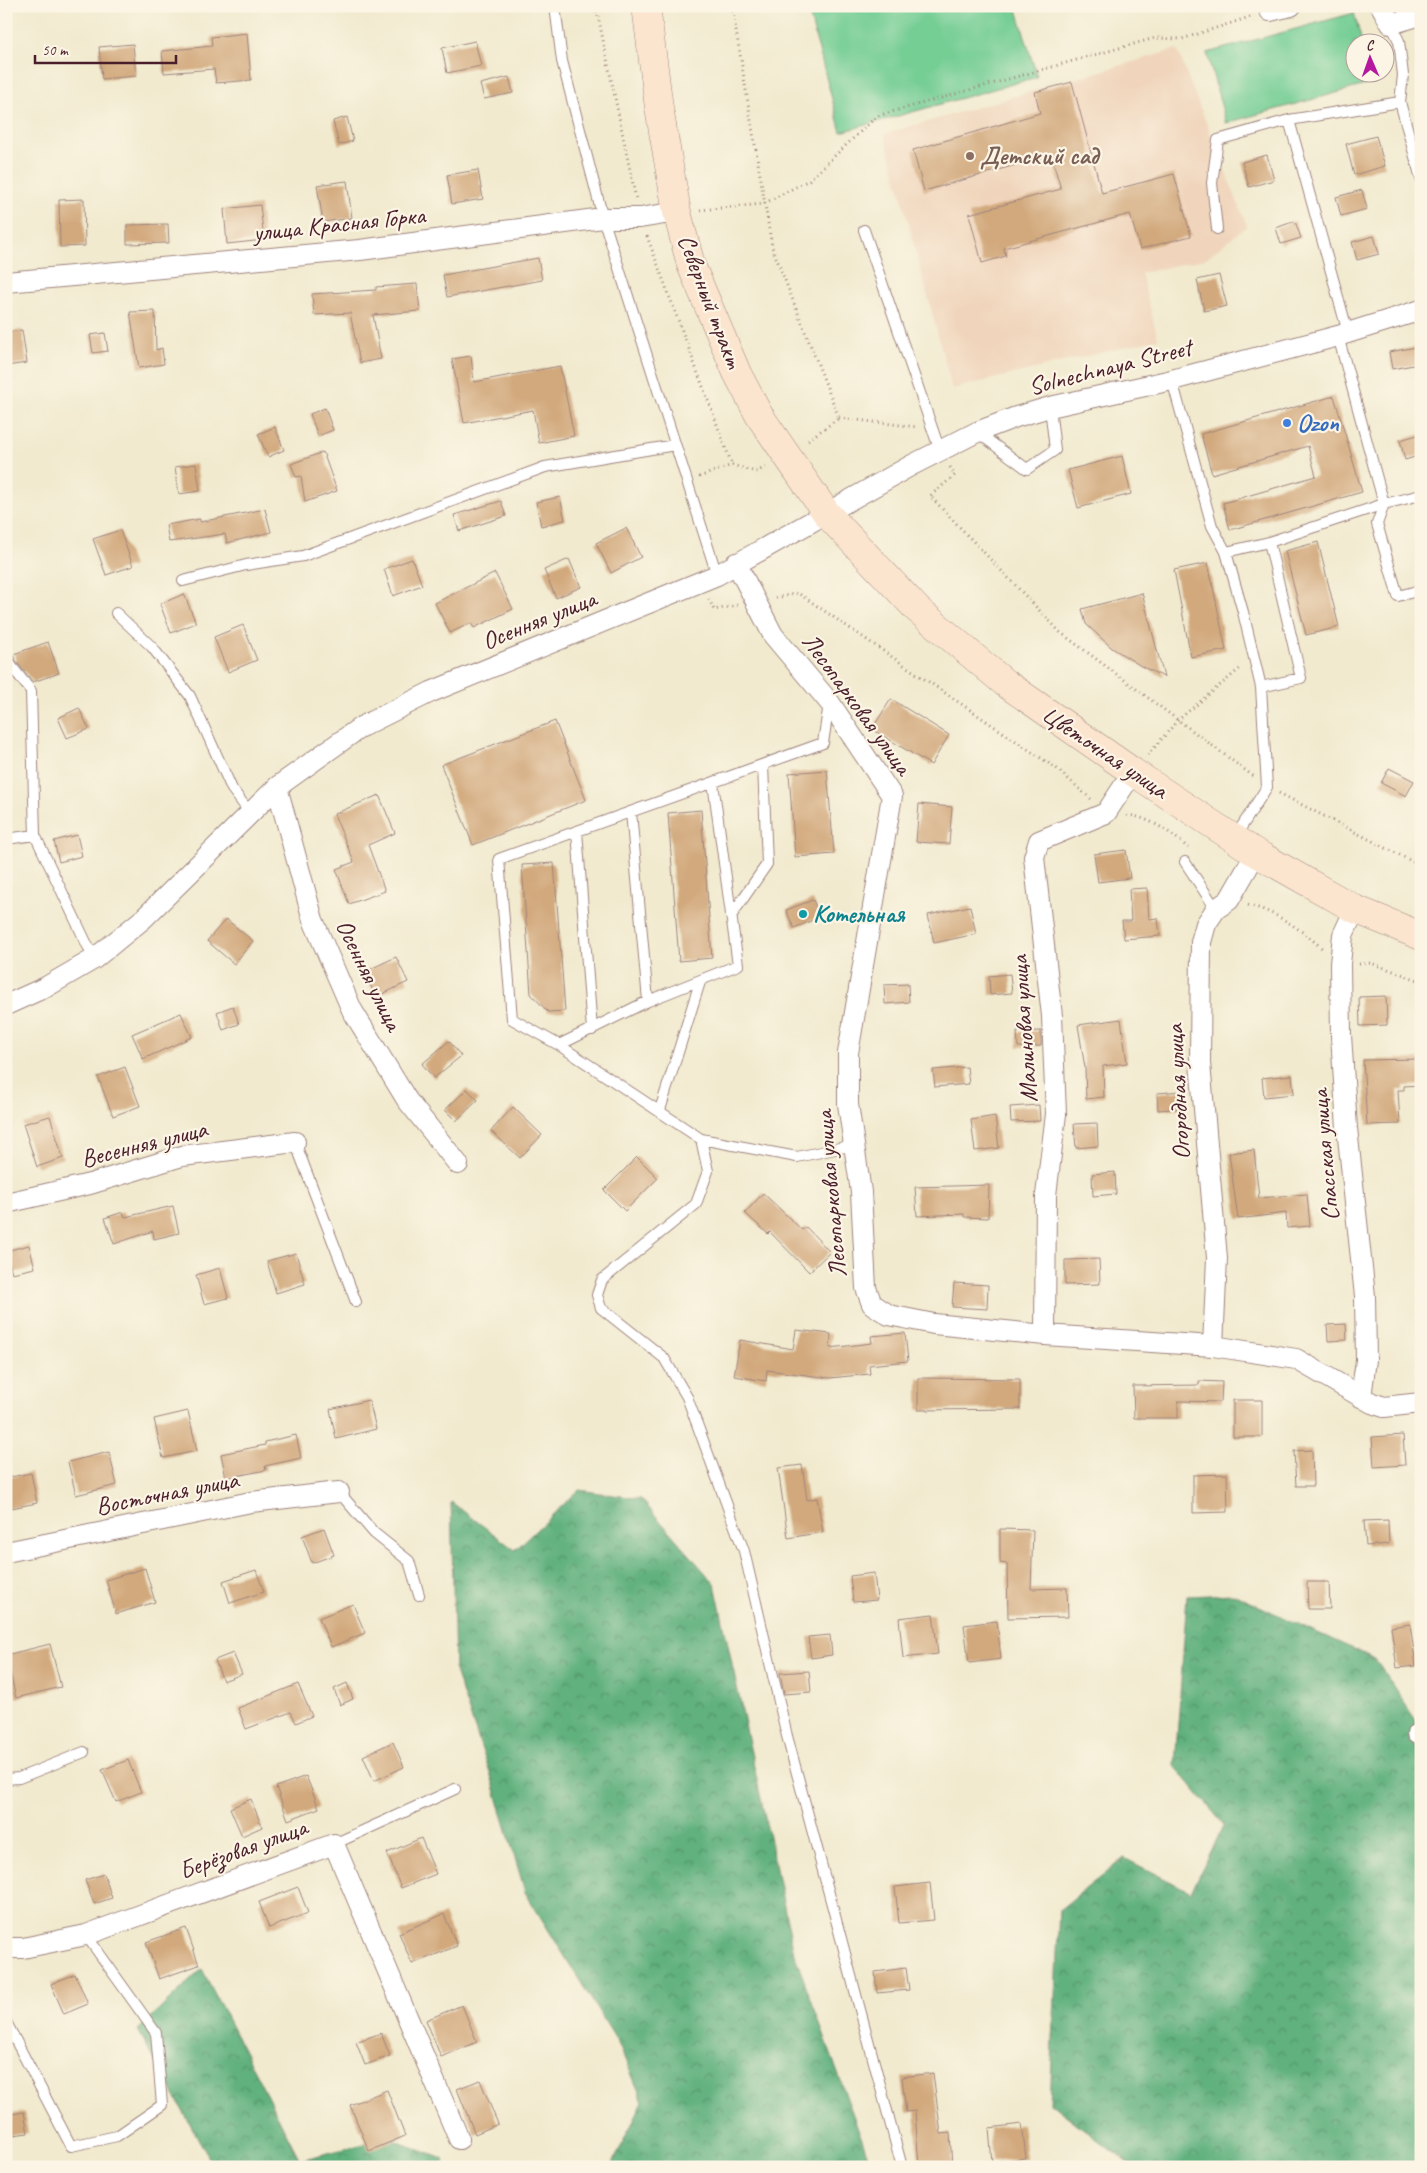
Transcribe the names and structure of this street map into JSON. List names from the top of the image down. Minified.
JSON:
{"streets":{"main road":["Северный тракт","Цветочная улица"],"street":["улица Красная Горка","Solnechnaya Street","Осенняя улица","Лесопарковая улица","Малиновая улица","Огородная улица","Весенняя улица","Спасская улица","Восточная улица","Берёзовая улица"]},"crossings":[["улица Красная Горка","Северный тракт"],["Северный тракт","Solnechnaya Street"],["Северный тракт","Осенняя улица"],["Северный тракт","Цветочная улица"],["Solnechnaya Street","Осенняя улица"],["Solnechnaya Street","Цветочная улица"],["Осенняя улица","Лесопарковая улица"],["Осенняя улица","Цветочная улица"],["Лесопарковая улица","Малиновая улица"],["Лесопарковая улица","Огородная улица"],["Лесопарковая улица","Спасская улица"],["Цветочная улица","Огородная улица"],["Цветочная улица","Спасская улица"]],"places":["Детский сад","Ozon","Котельная"],"scale_bar":"50 m","north":"top"}
